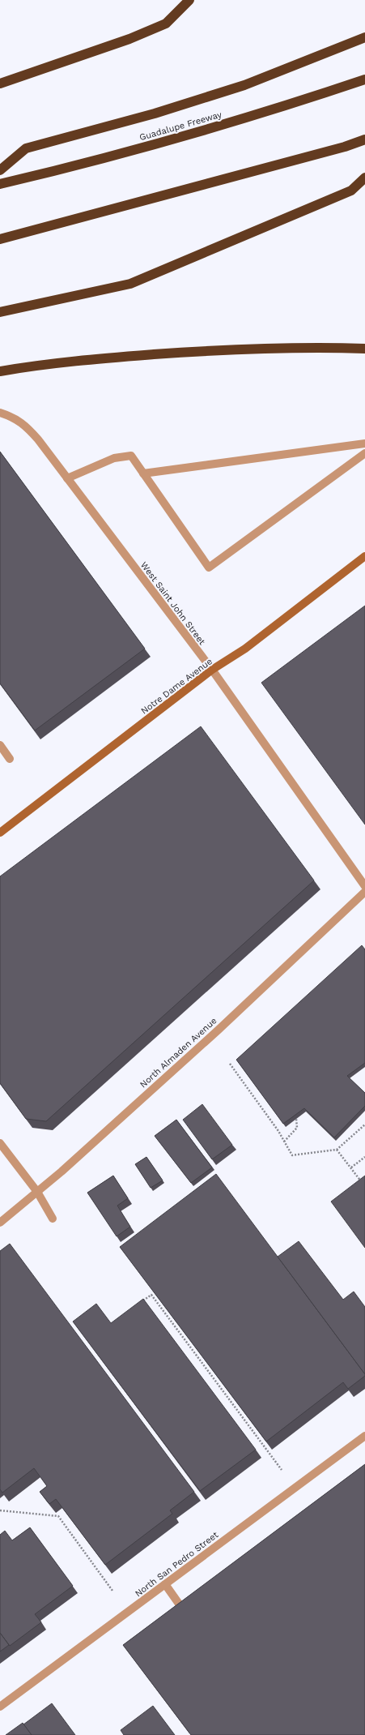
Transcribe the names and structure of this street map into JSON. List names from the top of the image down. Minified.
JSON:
{"streets":{"highway":["Guadalupe Freeway"],"main road":["Notre Dame Avenue"],"street":["West Saint John Street","North Almaden Avenue","North San Pedro Street"]},"crossings":[["West Saint John Street","Notre Dame Avenue"]]}
